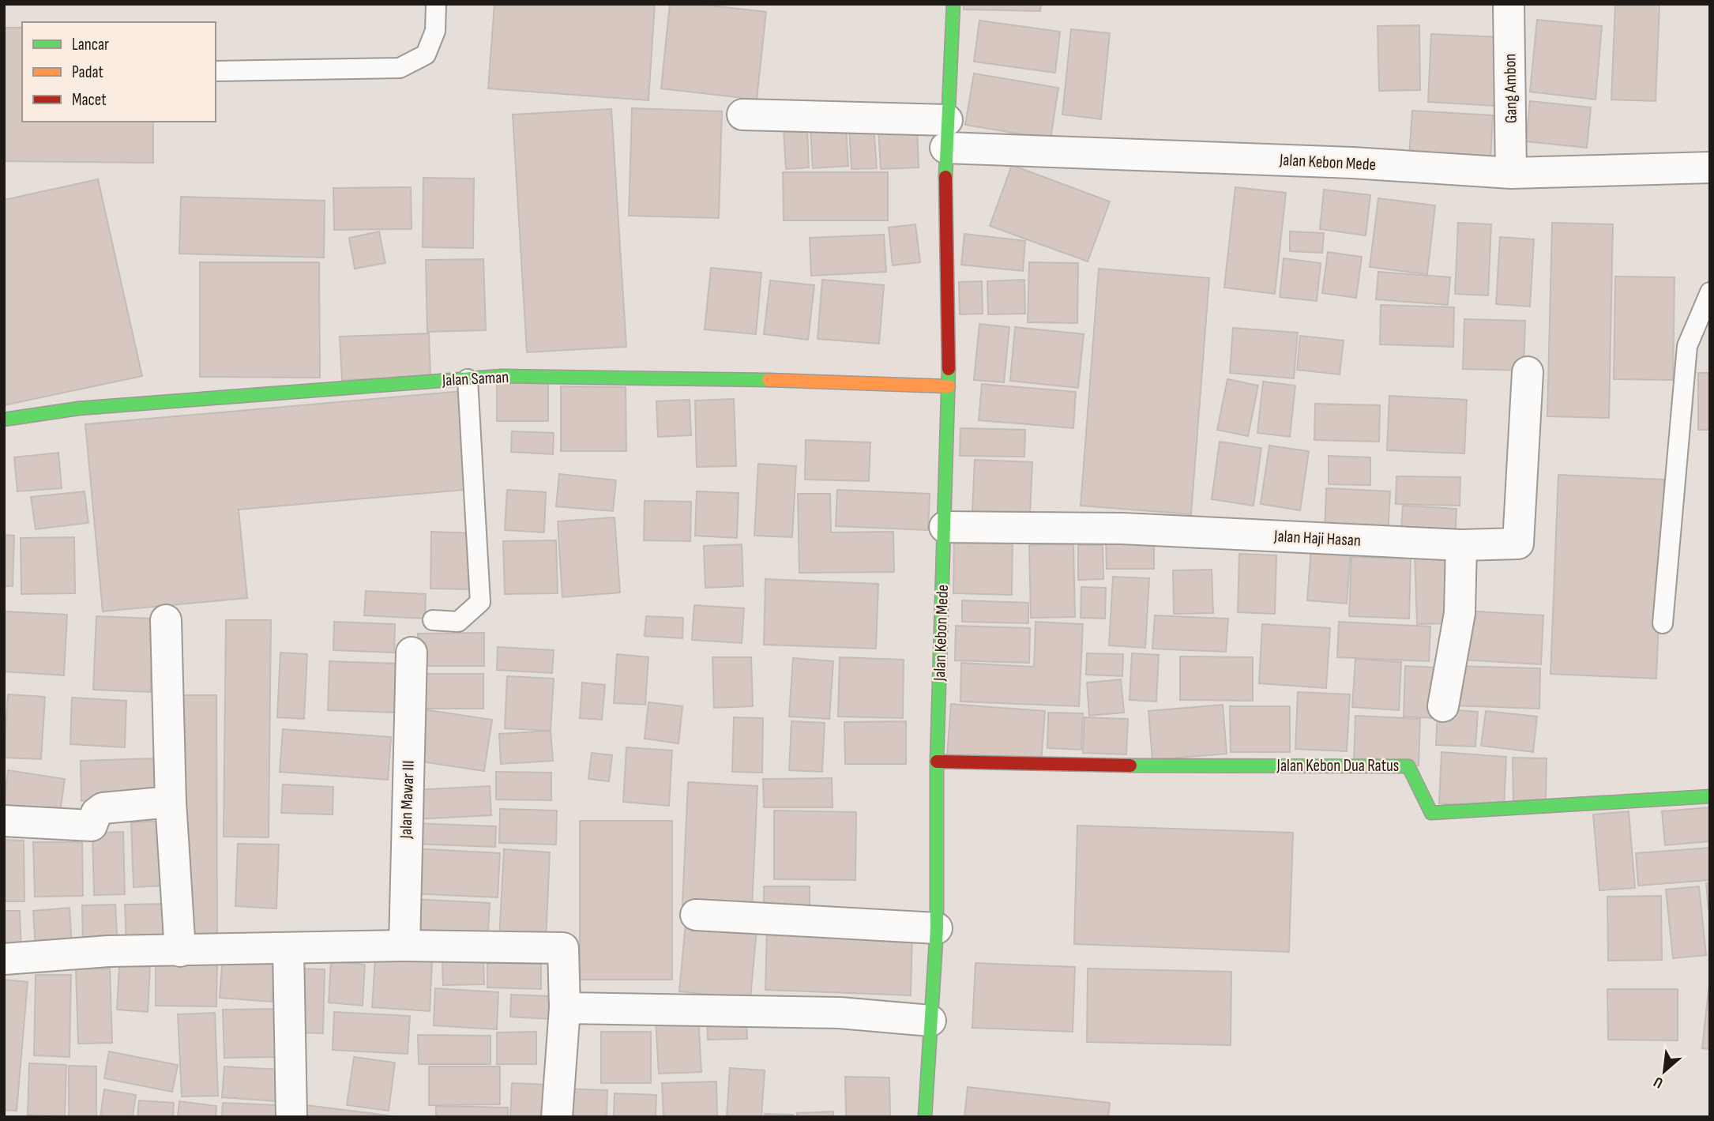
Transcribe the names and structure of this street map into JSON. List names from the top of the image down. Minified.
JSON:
{"streets":{"street":["Gang Ambon","Jalan Kebon Mede","Jalan Saman","Jalan Haji Hasan","Jalan Kebon Dua Ratus","Jalan Mawar III"]},"crossings":[["Gang Ambon","Jalan Kebon Mede"],["Jalan Kebon Mede","Jalan Saman"],["Jalan Kebon Mede","Jalan Haji Hasan"],["Jalan Kebon Mede","Jalan Kebon Dua Ratus"]],"legend":["Lancar","Padat","Macet"],"north":"bottom left"}
